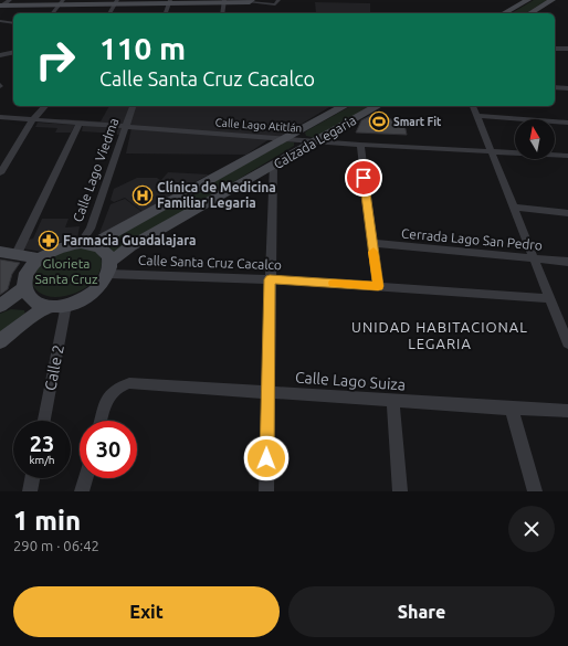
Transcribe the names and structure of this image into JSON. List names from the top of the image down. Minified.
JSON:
{"streets":{"main road":["Calzada Legaria"],"street":["Calle Lago Atitlán","Calle Lago Viedma","Cerrada Lago San Pedro","Calle Santa Cruz Cacalco","Calle 2","Calle Lago Suiza"]},"crossings":[["Calle Lago Atitlán","Calzada Legaria"],["Calle Lago Atitlán","Calle Lago Viedma"],["Calzada Legaria","Calle Lago Viedma"],["Calzada Legaria","Calle Santa Cruz Cacalco"],["Calzada Legaria","Calle 2"],["Calle Lago Viedma","Calle Santa Cruz Cacalco"],["Calle Lago Viedma","Calle 2"],["Calle Santa Cruz Cacalco","Calle 2"]],"districts":["UNIDAD HABITACIONAL LEGARIA"],"parks":["Glorieta Santa Cruz"],"places":{"sports":["Smart Fit"],"hospital":["Clínica de Medicina Familiar Legaria"],"pharmacy":["Farmacia Guadalajara"]},"north":"top","page":{"turn":["110 m","Calle Santa Cruz Cacalco"],"speed":"23 km/h","limit":"30","heading":["1 min","290 m · 06:42"],"buttons":["Exit","Share"]}}
